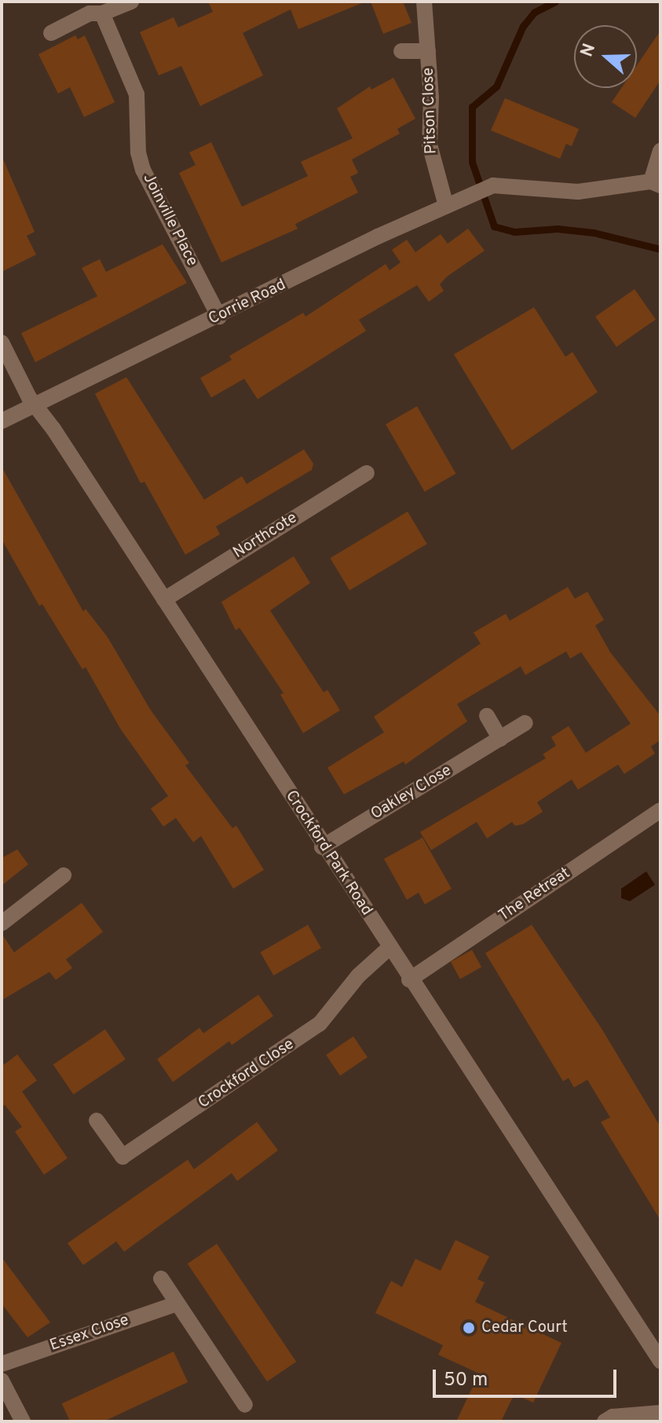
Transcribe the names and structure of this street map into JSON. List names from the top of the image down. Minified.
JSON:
{"streets":{"street":["Pitson Close","Joinville Place","Corrie Road","Northcote","Oakley Close","Crockford Park Road","The Retreat","Crockford Close","Essex Close"]},"crossings":[["Pitson Close","Corrie Road"],["Joinville Place","Corrie Road"],["Corrie Road","Crockford Park Road"],["Northcote","Crockford Park Road"],["Oakley Close","Crockford Park Road"],["Crockford Park Road","The Retreat"],["Crockford Park Road","Crockford Close"]],"places":["Cedar Court"],"scale_bar":"50 m","north":"left"}
